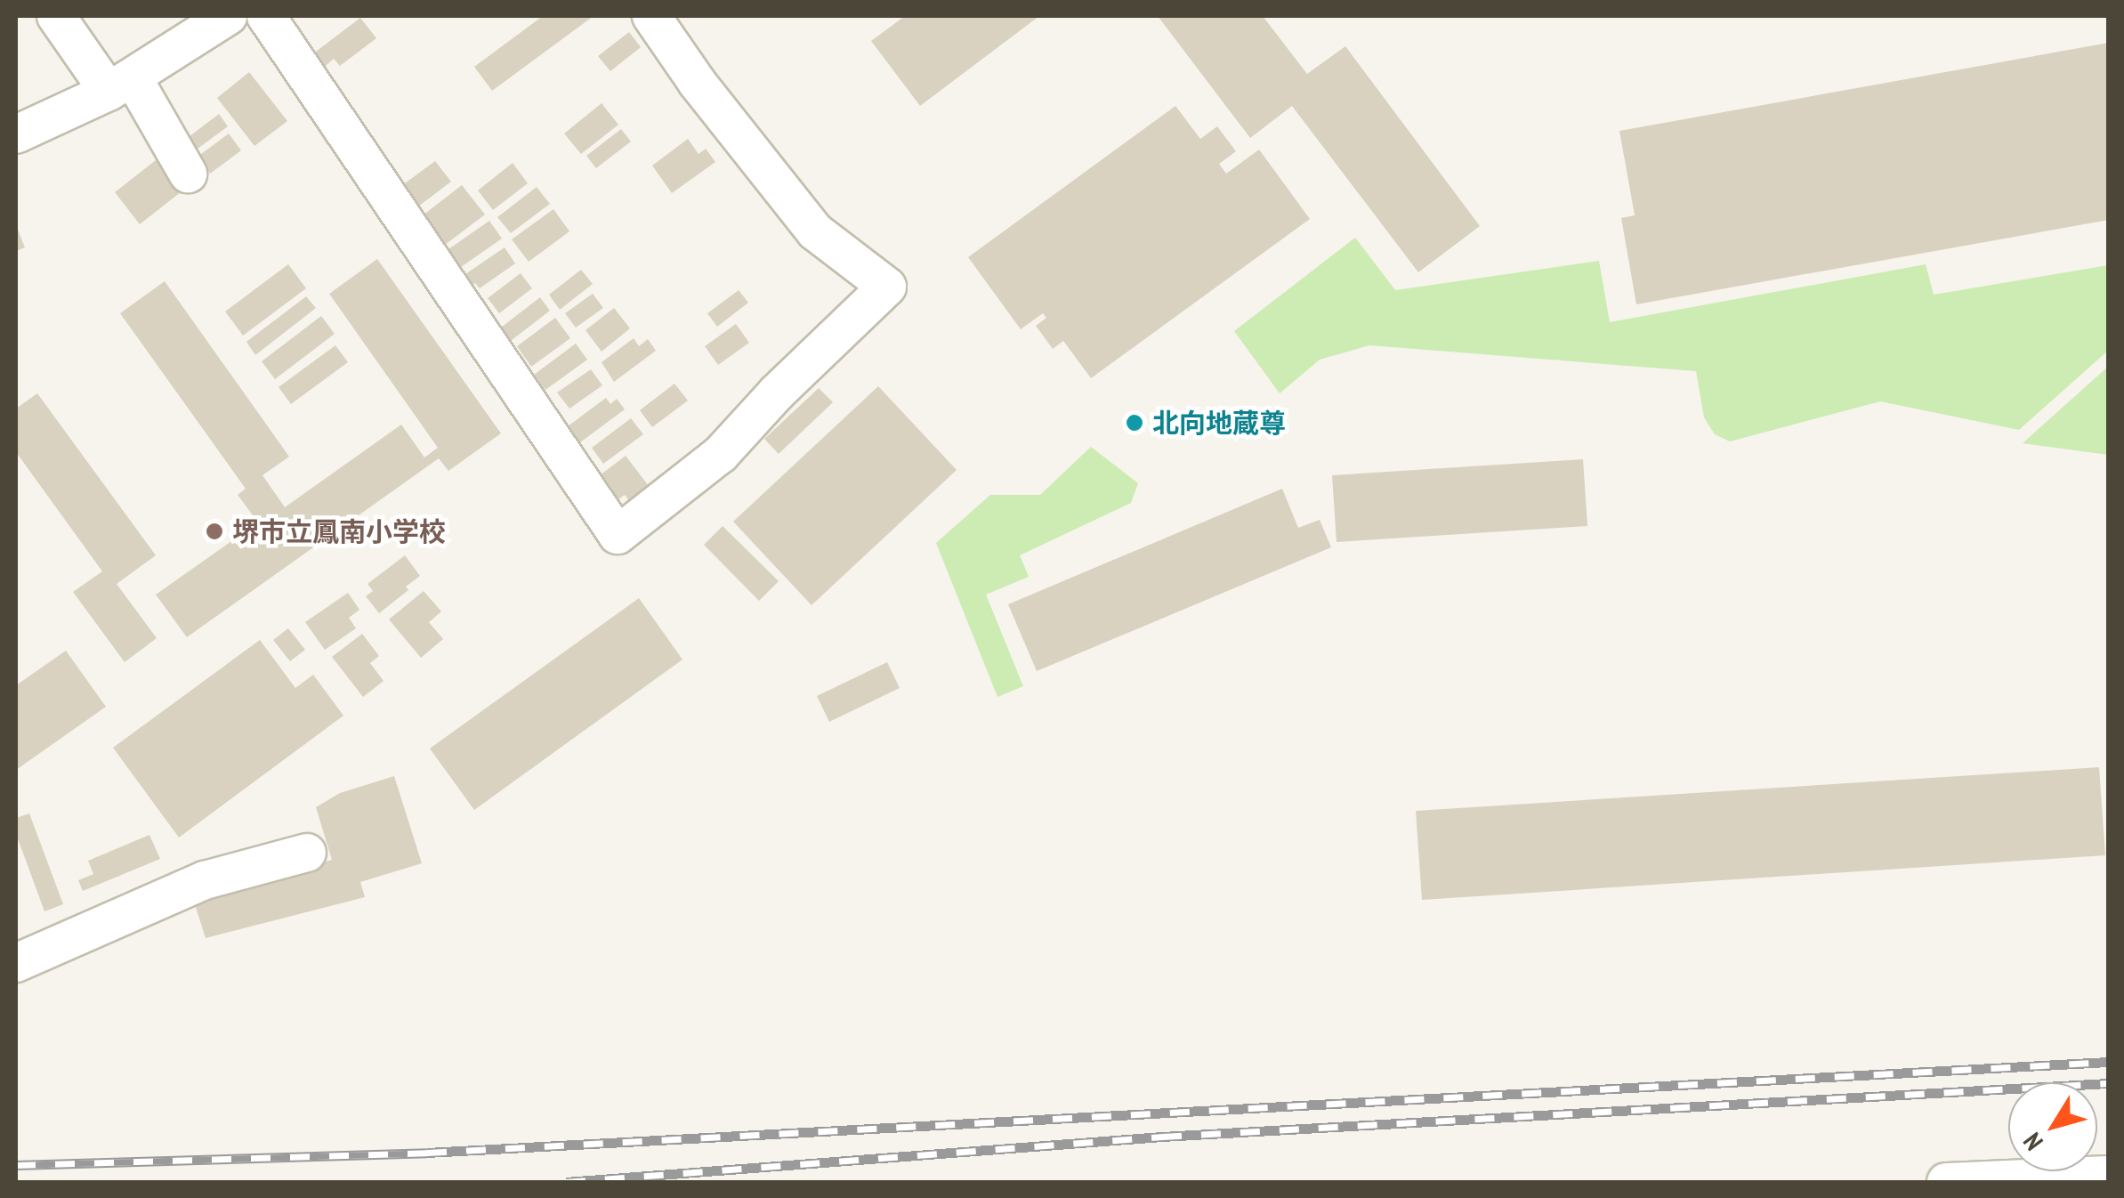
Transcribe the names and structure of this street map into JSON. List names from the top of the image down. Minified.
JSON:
{"places":["北向地蔵尊","堺市立鳳南小学校"],"north":"bottom left"}
